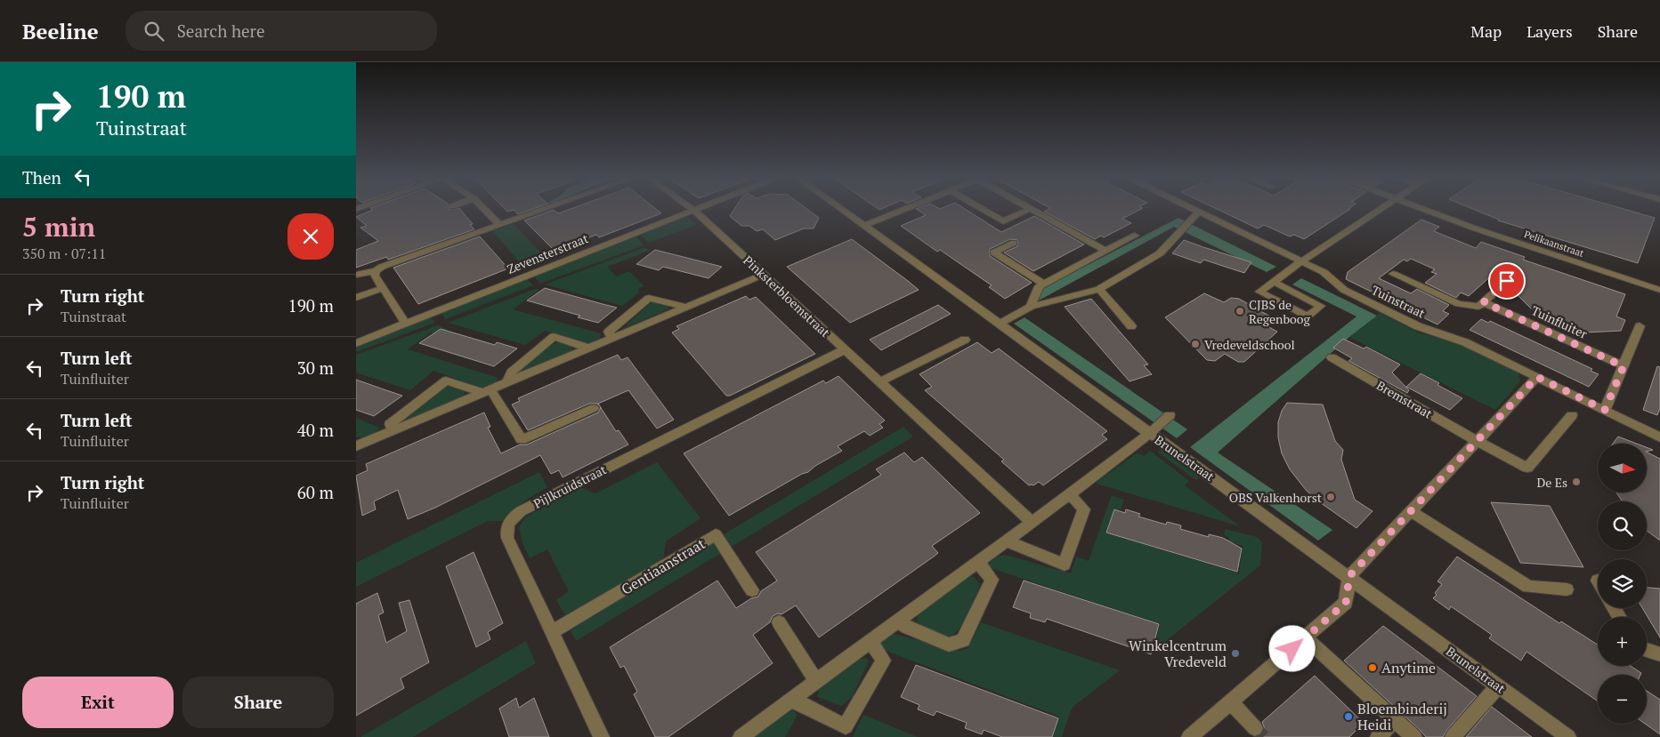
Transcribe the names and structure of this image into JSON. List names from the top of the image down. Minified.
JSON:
{"streets":{"street":["Pelikaanstraat","Zevensterstraat","Pinksterbloemstraat","Tuinstraat","Tuinfluiter","Bremstraat","Brunelstraat","Pijlkruidstraat","Gentiaanstraat"]},"crossings":[["Pinksterbloemstraat","Pijlkruidstraat"],["Pijlkruidstraat","Gentiaanstraat"]],"places":["CJBS de Regenboog","Vredeveldschool","De Es","OBS Valkenhorst","Winkelcentrum Vredeveld","Anytime","Bloembinderij Heidi"],"north":"right","page":{"header":"Beeline","search":"Search here","nav":["Map","Layers","Share"],"turn":["190 m","Tuinstraat"],"then":"Then","heading":["5 min","350 m · 07:11"],"list":[{"name":"Turn right","note":"Tuinstraat","value":"190 m"},{"name":"Turn left","note":"Tuinfluiter","value":"30 m"},{"name":"Turn left","note":"Tuinfluiter","value":"40 m"},{"name":"Turn right","note":"Tuinfluiter","value":"60 m"}],"map_buttons":["+","−"],"buttons":["Exit","Share"]}}
